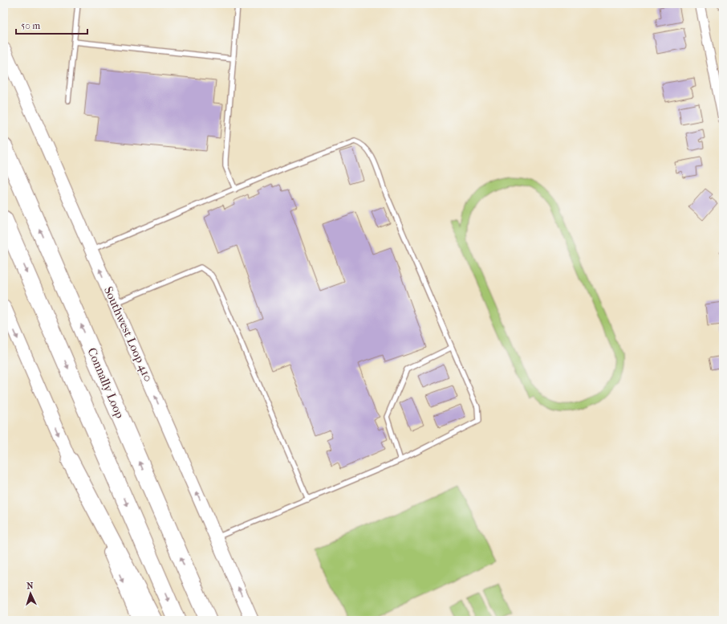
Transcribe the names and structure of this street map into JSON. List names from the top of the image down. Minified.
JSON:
{"streets":{"highway":["Connally Loop"],"main road":["Southwest Loop 410"]},"scale_bar":"50 m","north":"top"}
